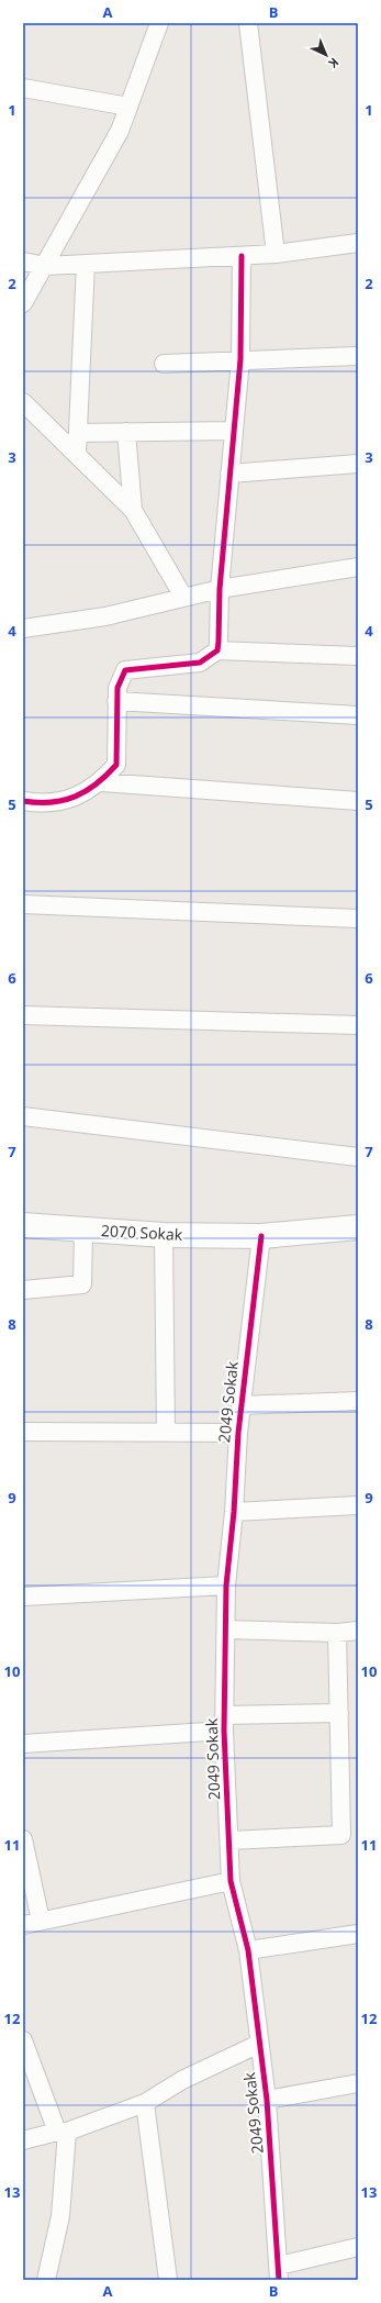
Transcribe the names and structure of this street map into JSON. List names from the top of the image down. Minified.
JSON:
{"streets":{"street":["2070 Sokak","2049 Sokak"]},"crossings":[["2070 Sokak","2049 Sokak"]],"north":"bottom right","grid":{"columns":["A","B"],"rows":["1","2","3","4","5","6","7","8","9","10","11","12","13"]}}
